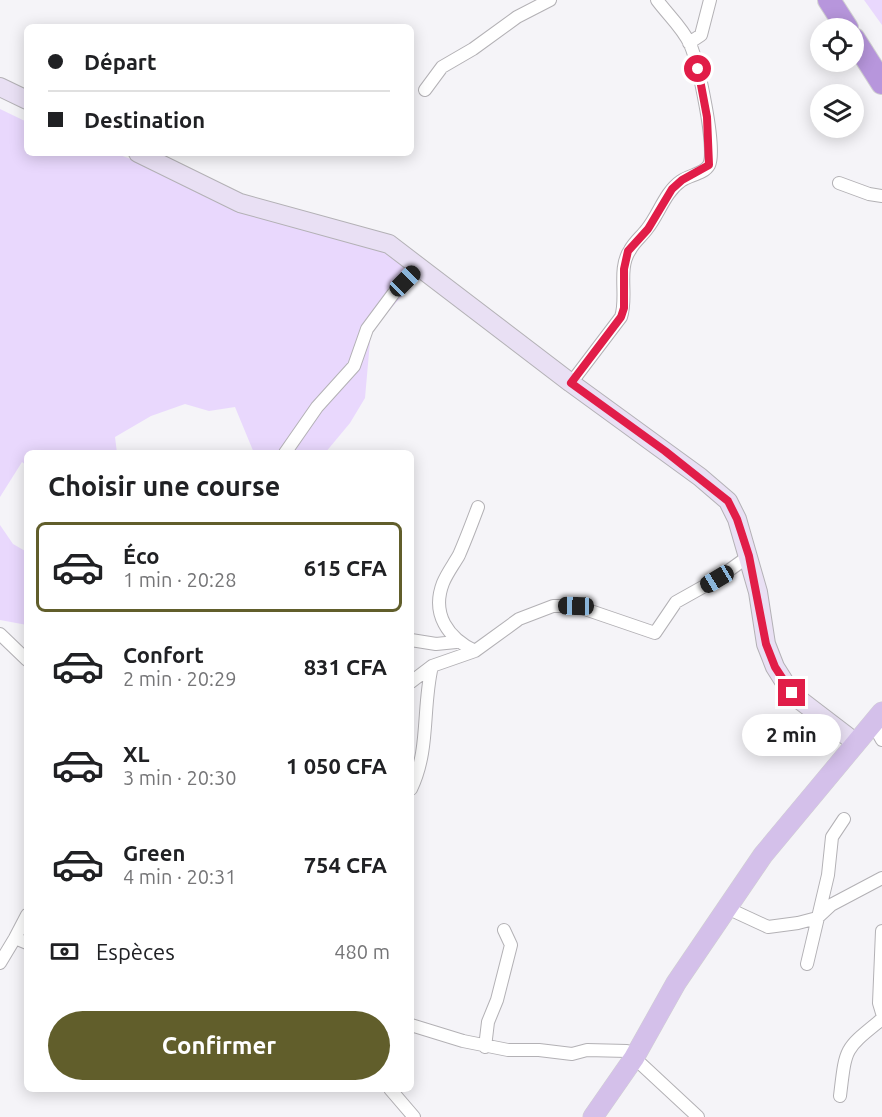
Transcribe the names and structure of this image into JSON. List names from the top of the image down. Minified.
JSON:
{"page":{"banner":["Départ","Destination"],"heading":"Choisir une course","list":[{"name":"Éco","note":"1 min · 20:28","value":"615 CFA"},{"name":"Confort","note":"2 min · 20:29","value":"831 CFA"},{"name":"XL","note":"3 min · 20:30","value":"1 050 CFA"},{"name":"Green","note":"4 min · 20:31","value":"754 CFA"}],"bubble":"2 min","pay":["Espèces","480 m"],"buttons":"Confirmer"}}
